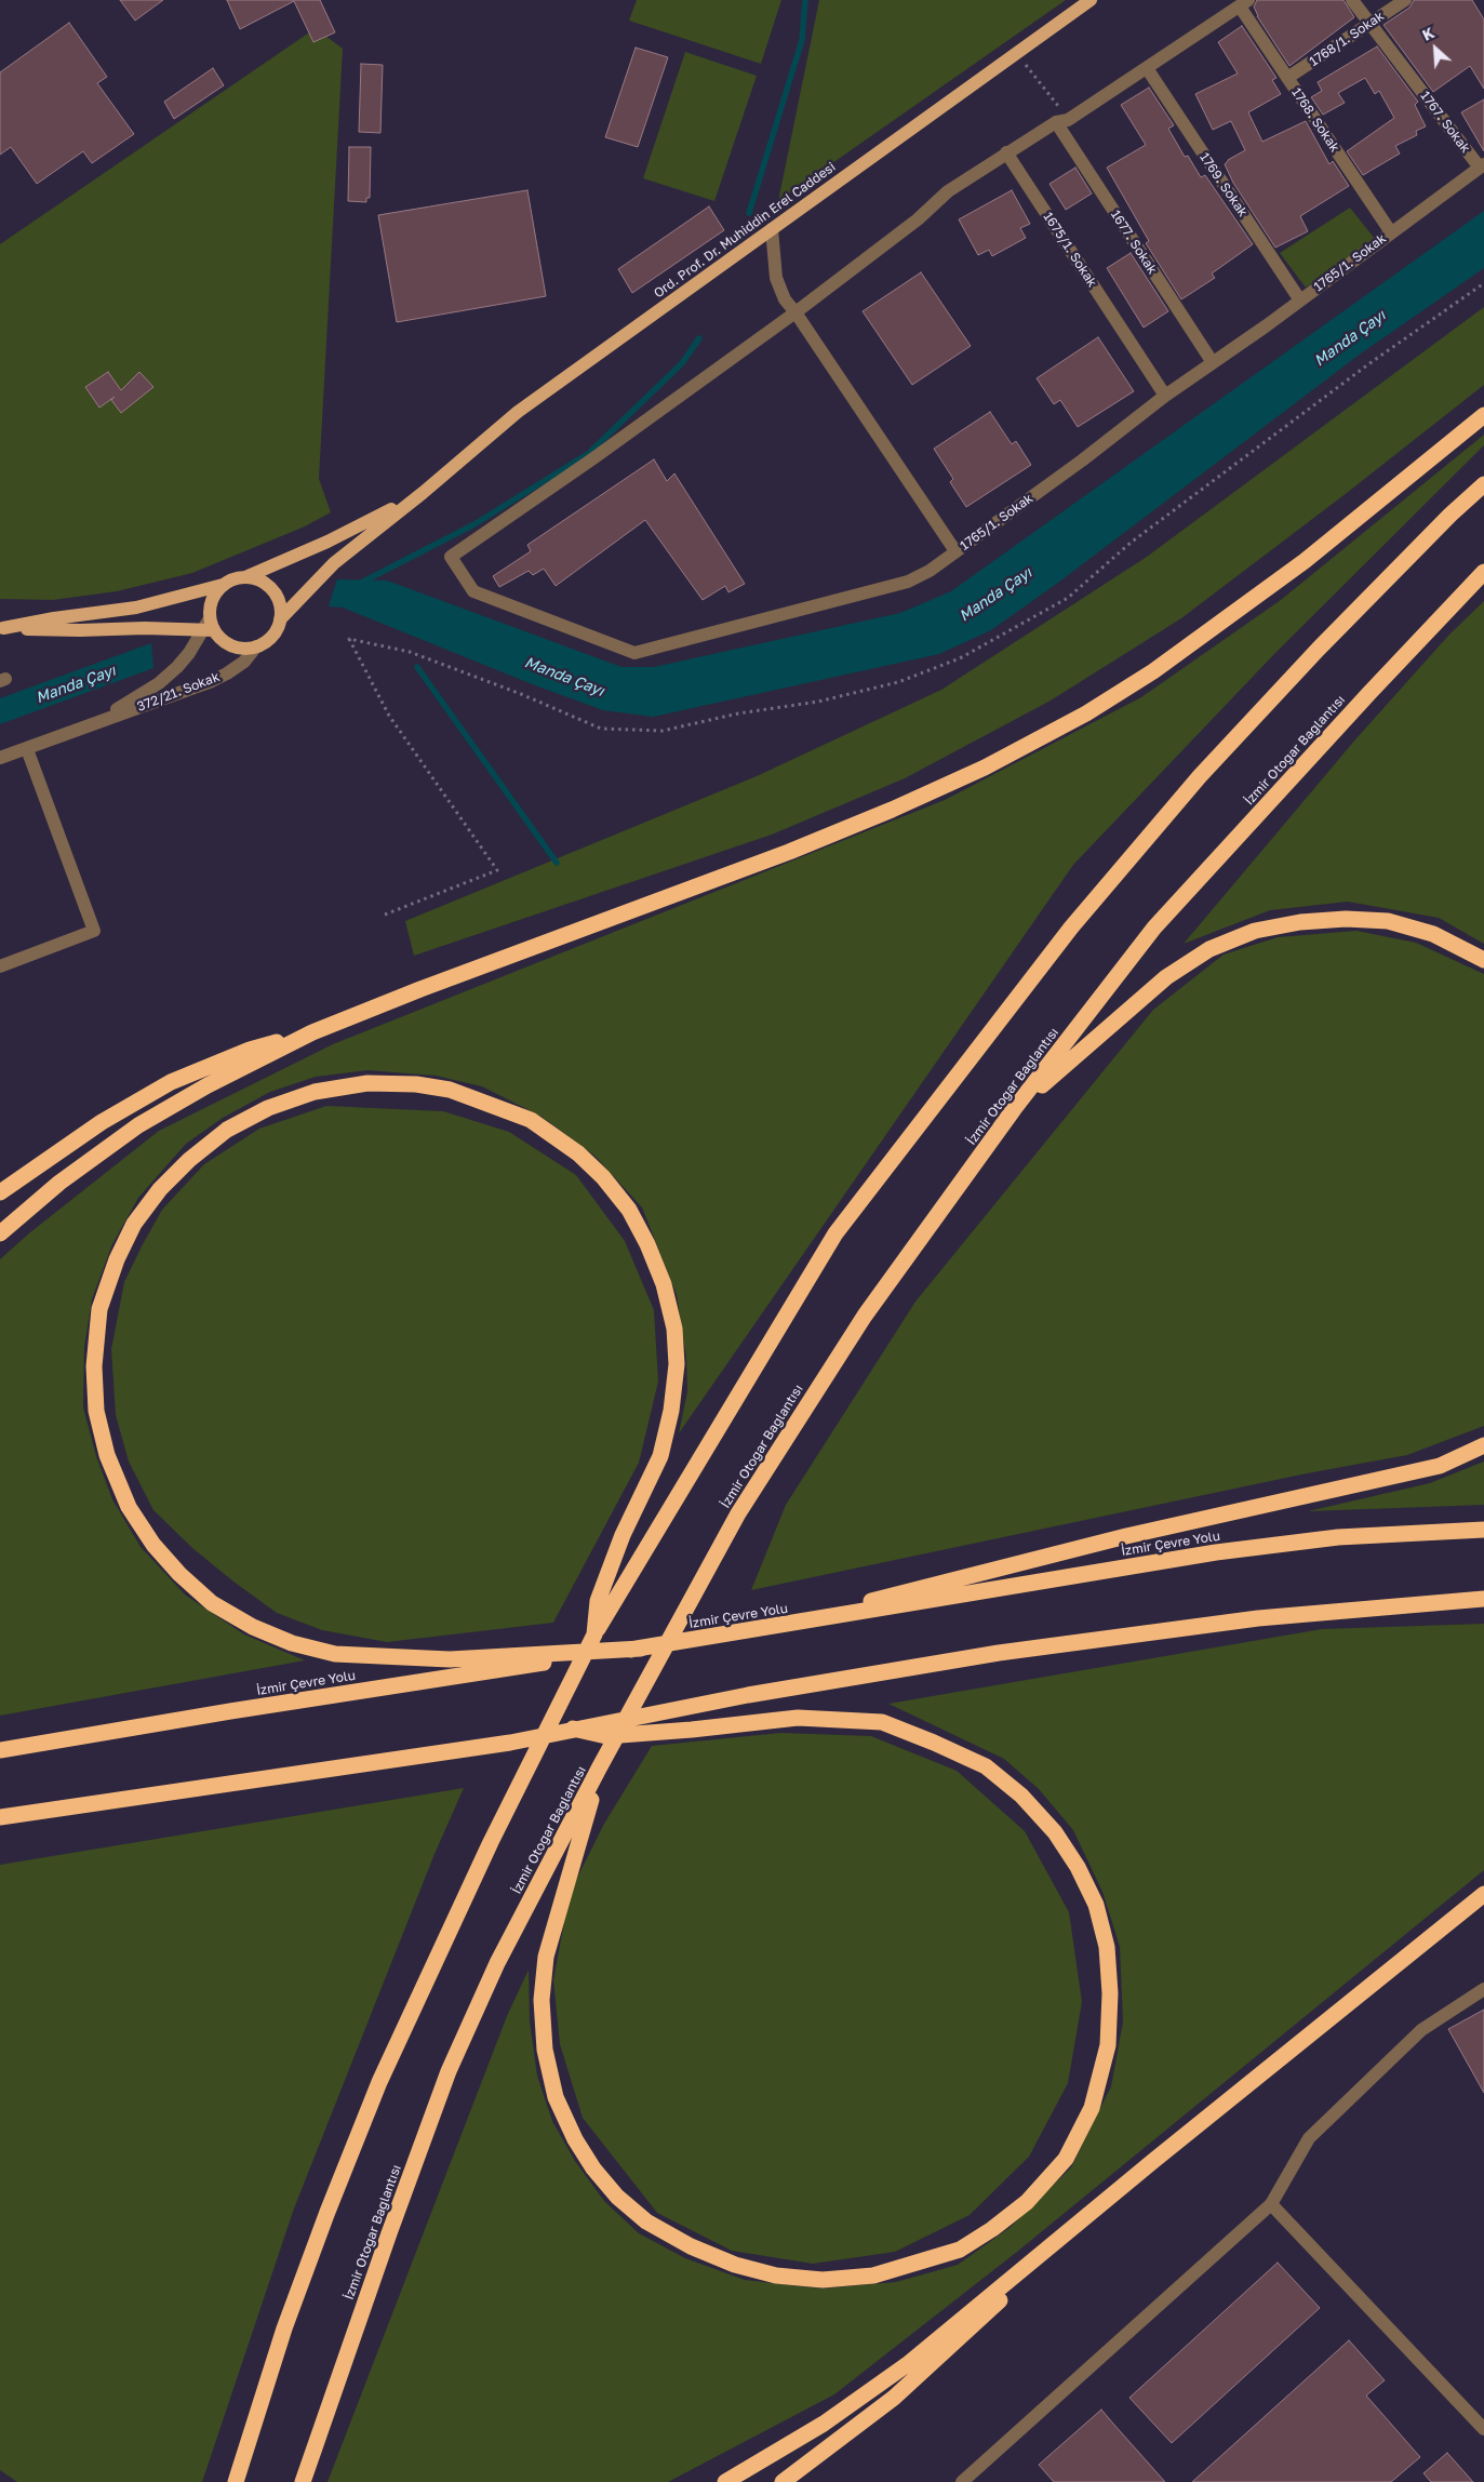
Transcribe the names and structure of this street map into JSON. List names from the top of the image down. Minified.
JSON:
{"streets":{"highway":["İzmir Otogar Bağlantısı","İzmir Çevre Yolu"],"main road":["Ord. Prof. Dr. Muhiddin Erel Caddesi"],"street":["1768/1. Sokak","1768. Sokak","1767. Sokak","1769. Sokak","1677. Sokak","1675/1. Sokak","1765/1. Sokak","372/21. Sokak"]},"crossings":[["1768/1. Sokak","1768. Sokak"],["1768/1. Sokak","1767. Sokak"],["1768. Sokak","1765/1. Sokak"],["1767. Sokak","1765/1. Sokak"],["1769. Sokak","1765/1. Sokak"],["Ord. Prof. Dr. Muhiddin Erel Caddesi","1765/1. Sokak"],["Ord. Prof. Dr. Muhiddin Erel Caddesi","372/21. Sokak"],["1677. Sokak","1765/1. Sokak"],["1675/1. Sokak","1765/1. Sokak"]],"water":["Manda Çayı"],"north":"top left"}
